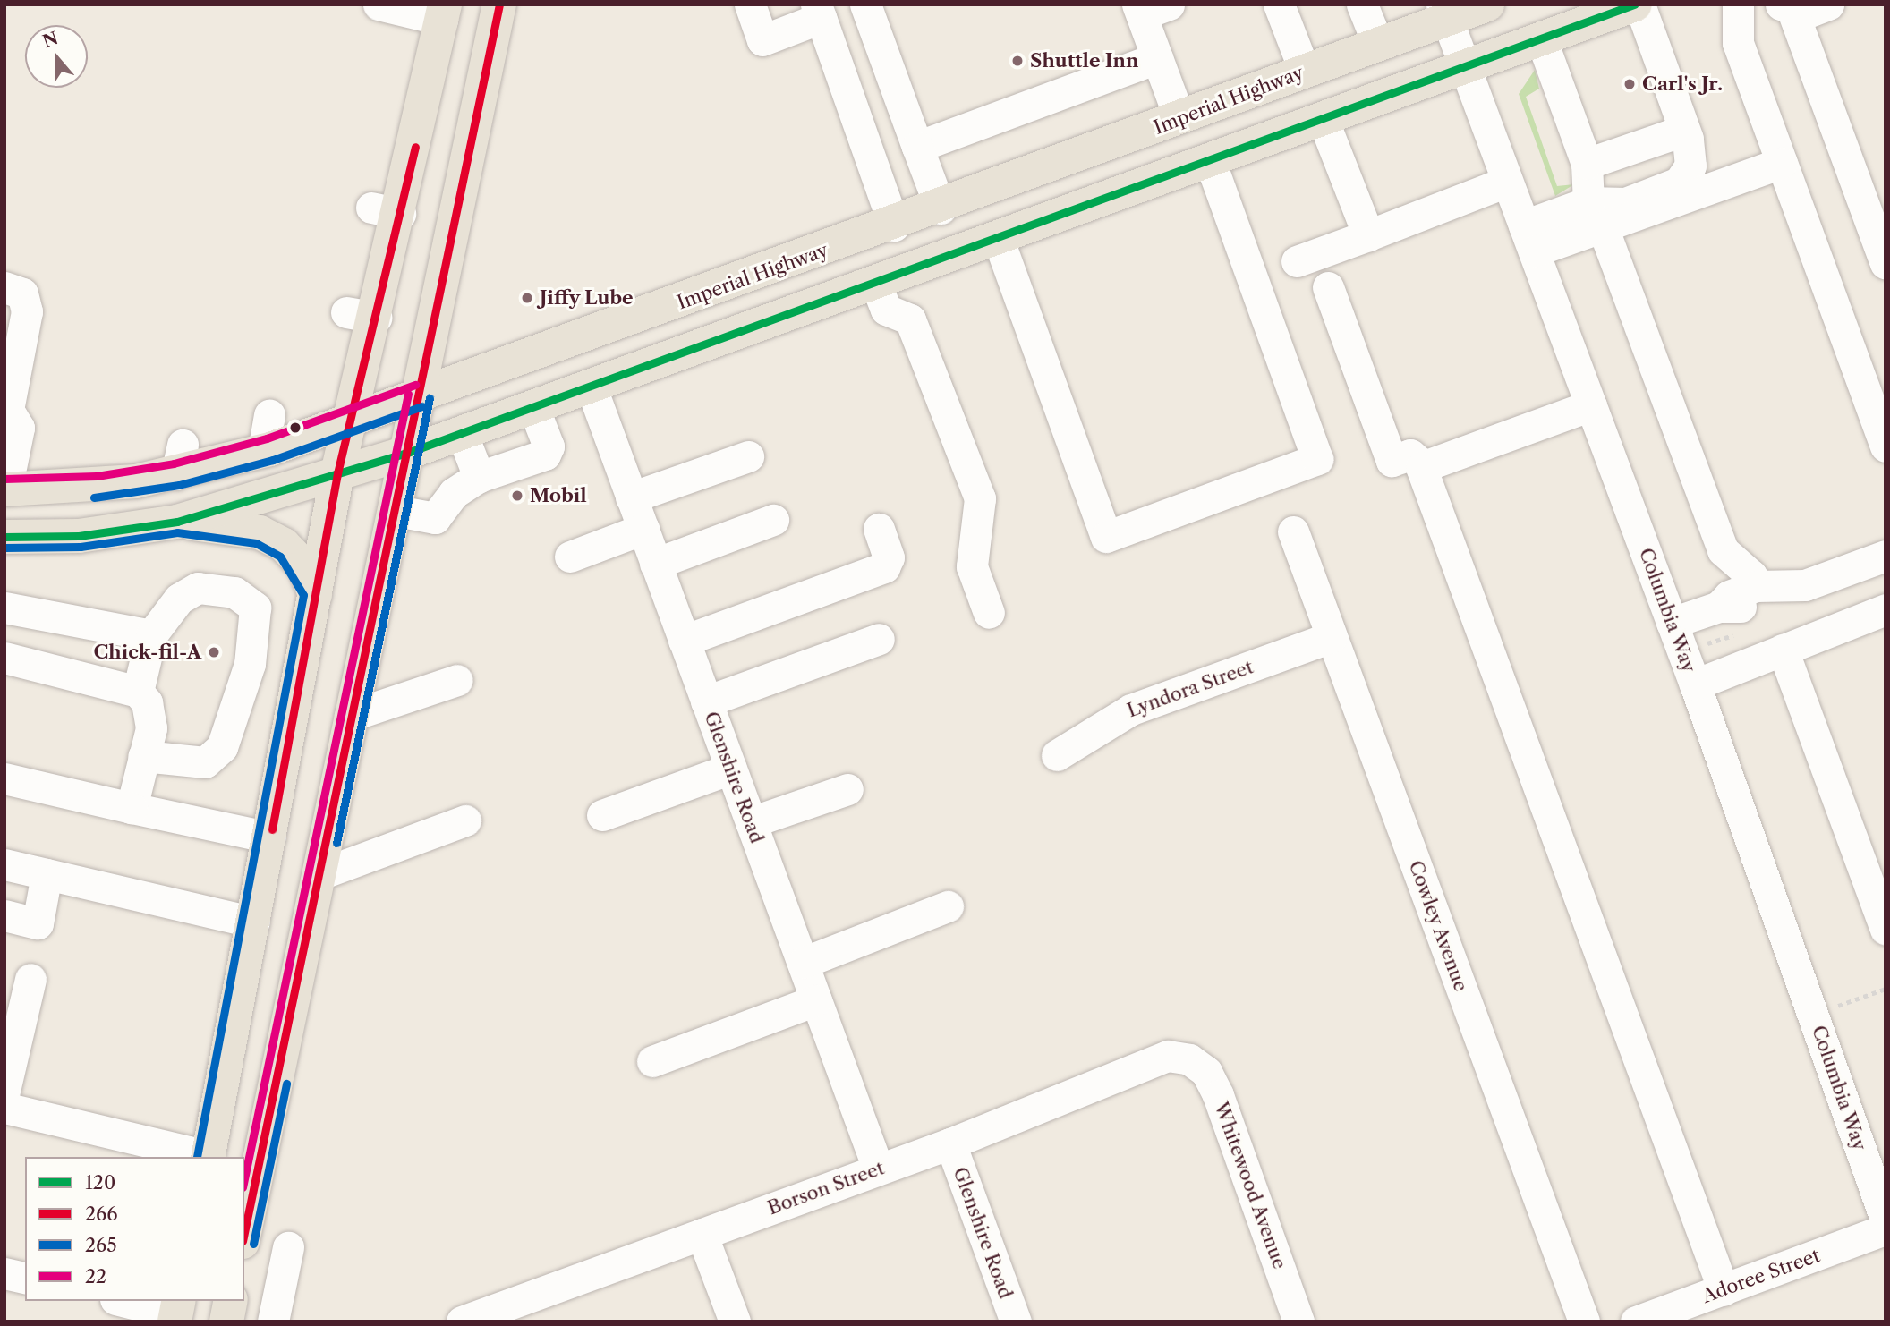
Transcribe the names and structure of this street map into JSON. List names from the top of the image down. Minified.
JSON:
{"streets":{"main road":["Imperial Highway"],"street":["Columbia Way","Lyndora Street","Glenshire Road","Cowley Avenue","Whitewood Avenue","Borson Street","Adoree Street"]},"crossings":[["Imperial Highway","Columbia Way"],["Lyndora Street","Cowley Avenue"],["Glenshire Road","Borson Street"],["Whitewood Avenue","Borson Street"]],"places":["Shuttle Inn","Carl's Jr.","Jiffy Lube","Mobil","Chick-fil-A"],"lines":["transit line 120","transit line 266","transit line 22","transit line 265"],"legend":["120","266","265","22"],"north":"top"}
